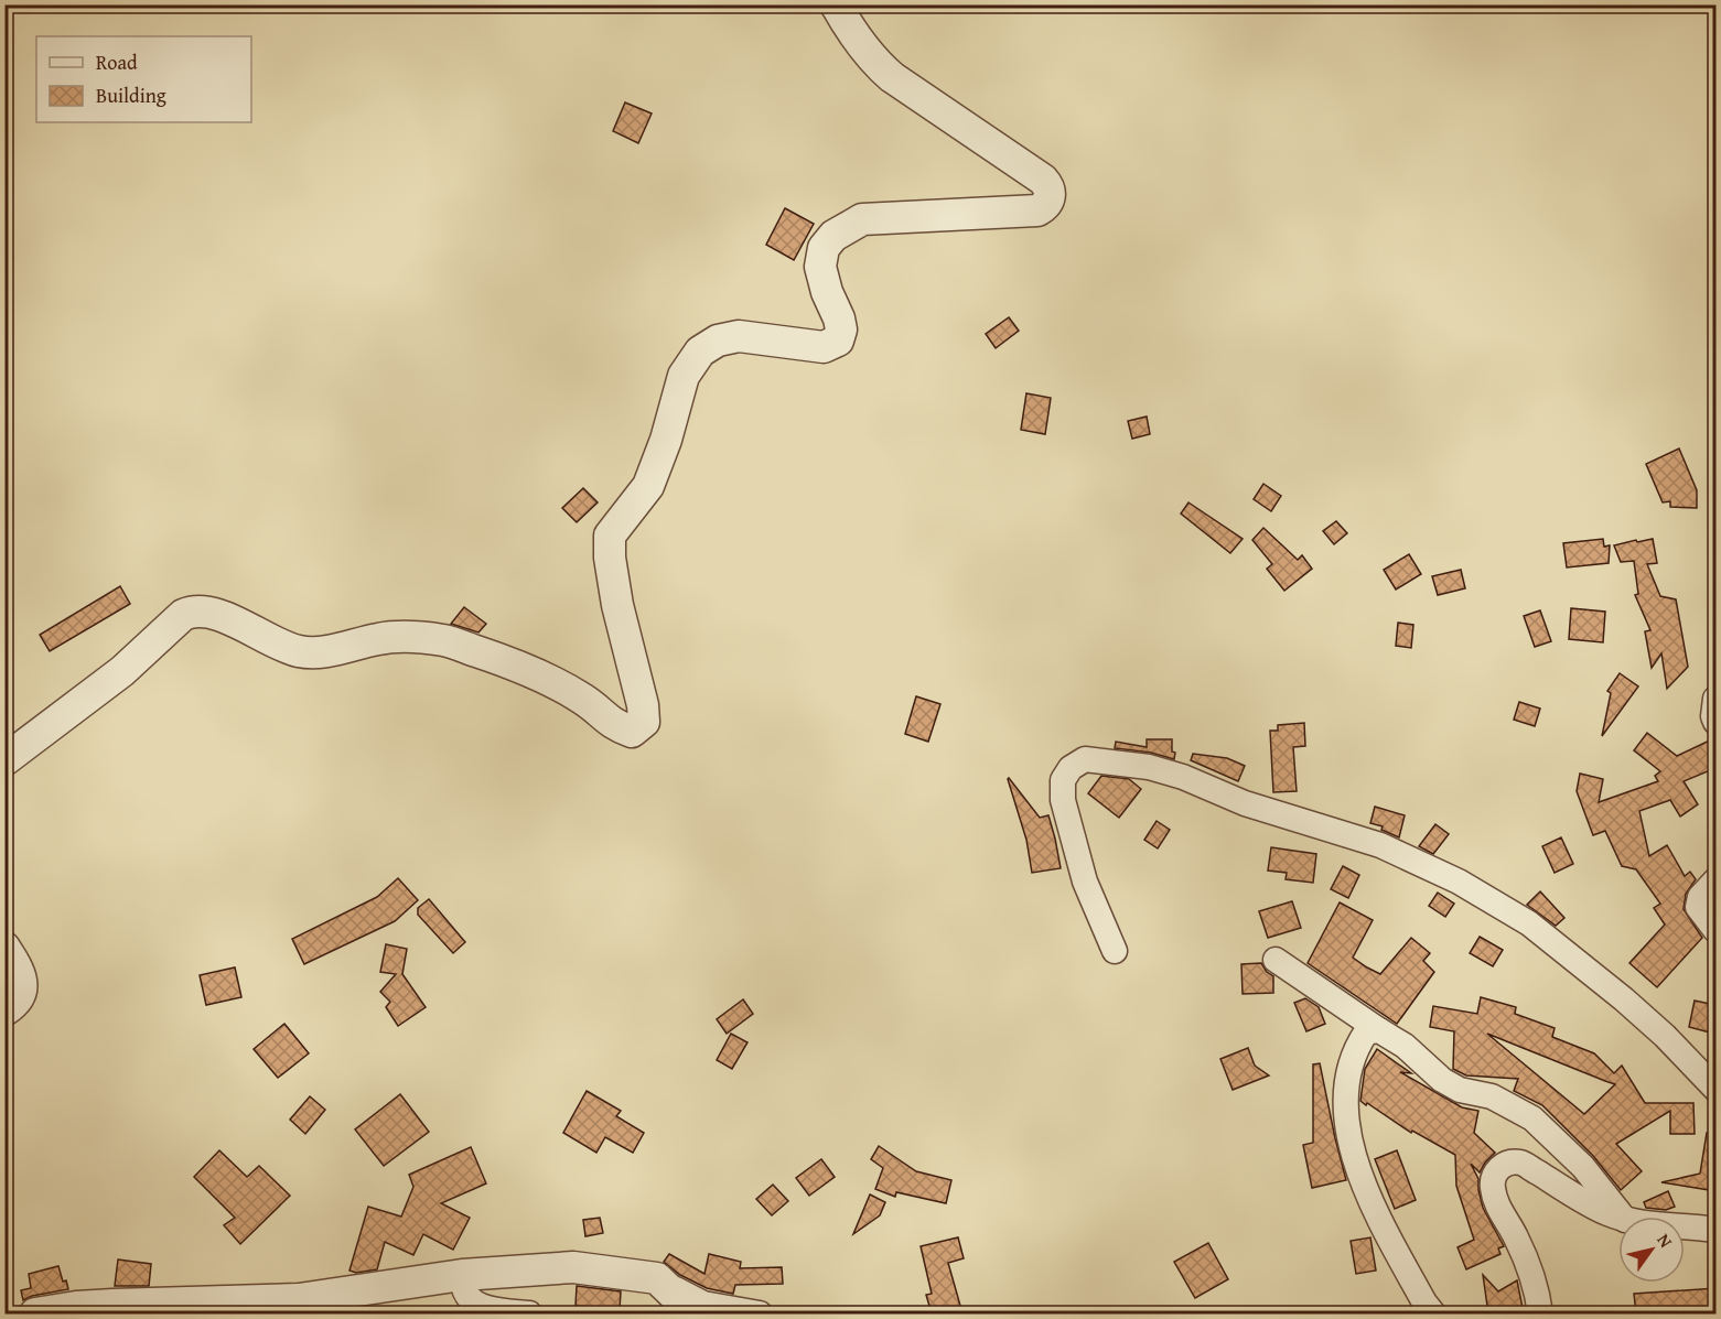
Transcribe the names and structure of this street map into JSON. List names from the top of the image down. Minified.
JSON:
{"legend":["Road","Building"],"north":"top right"}
